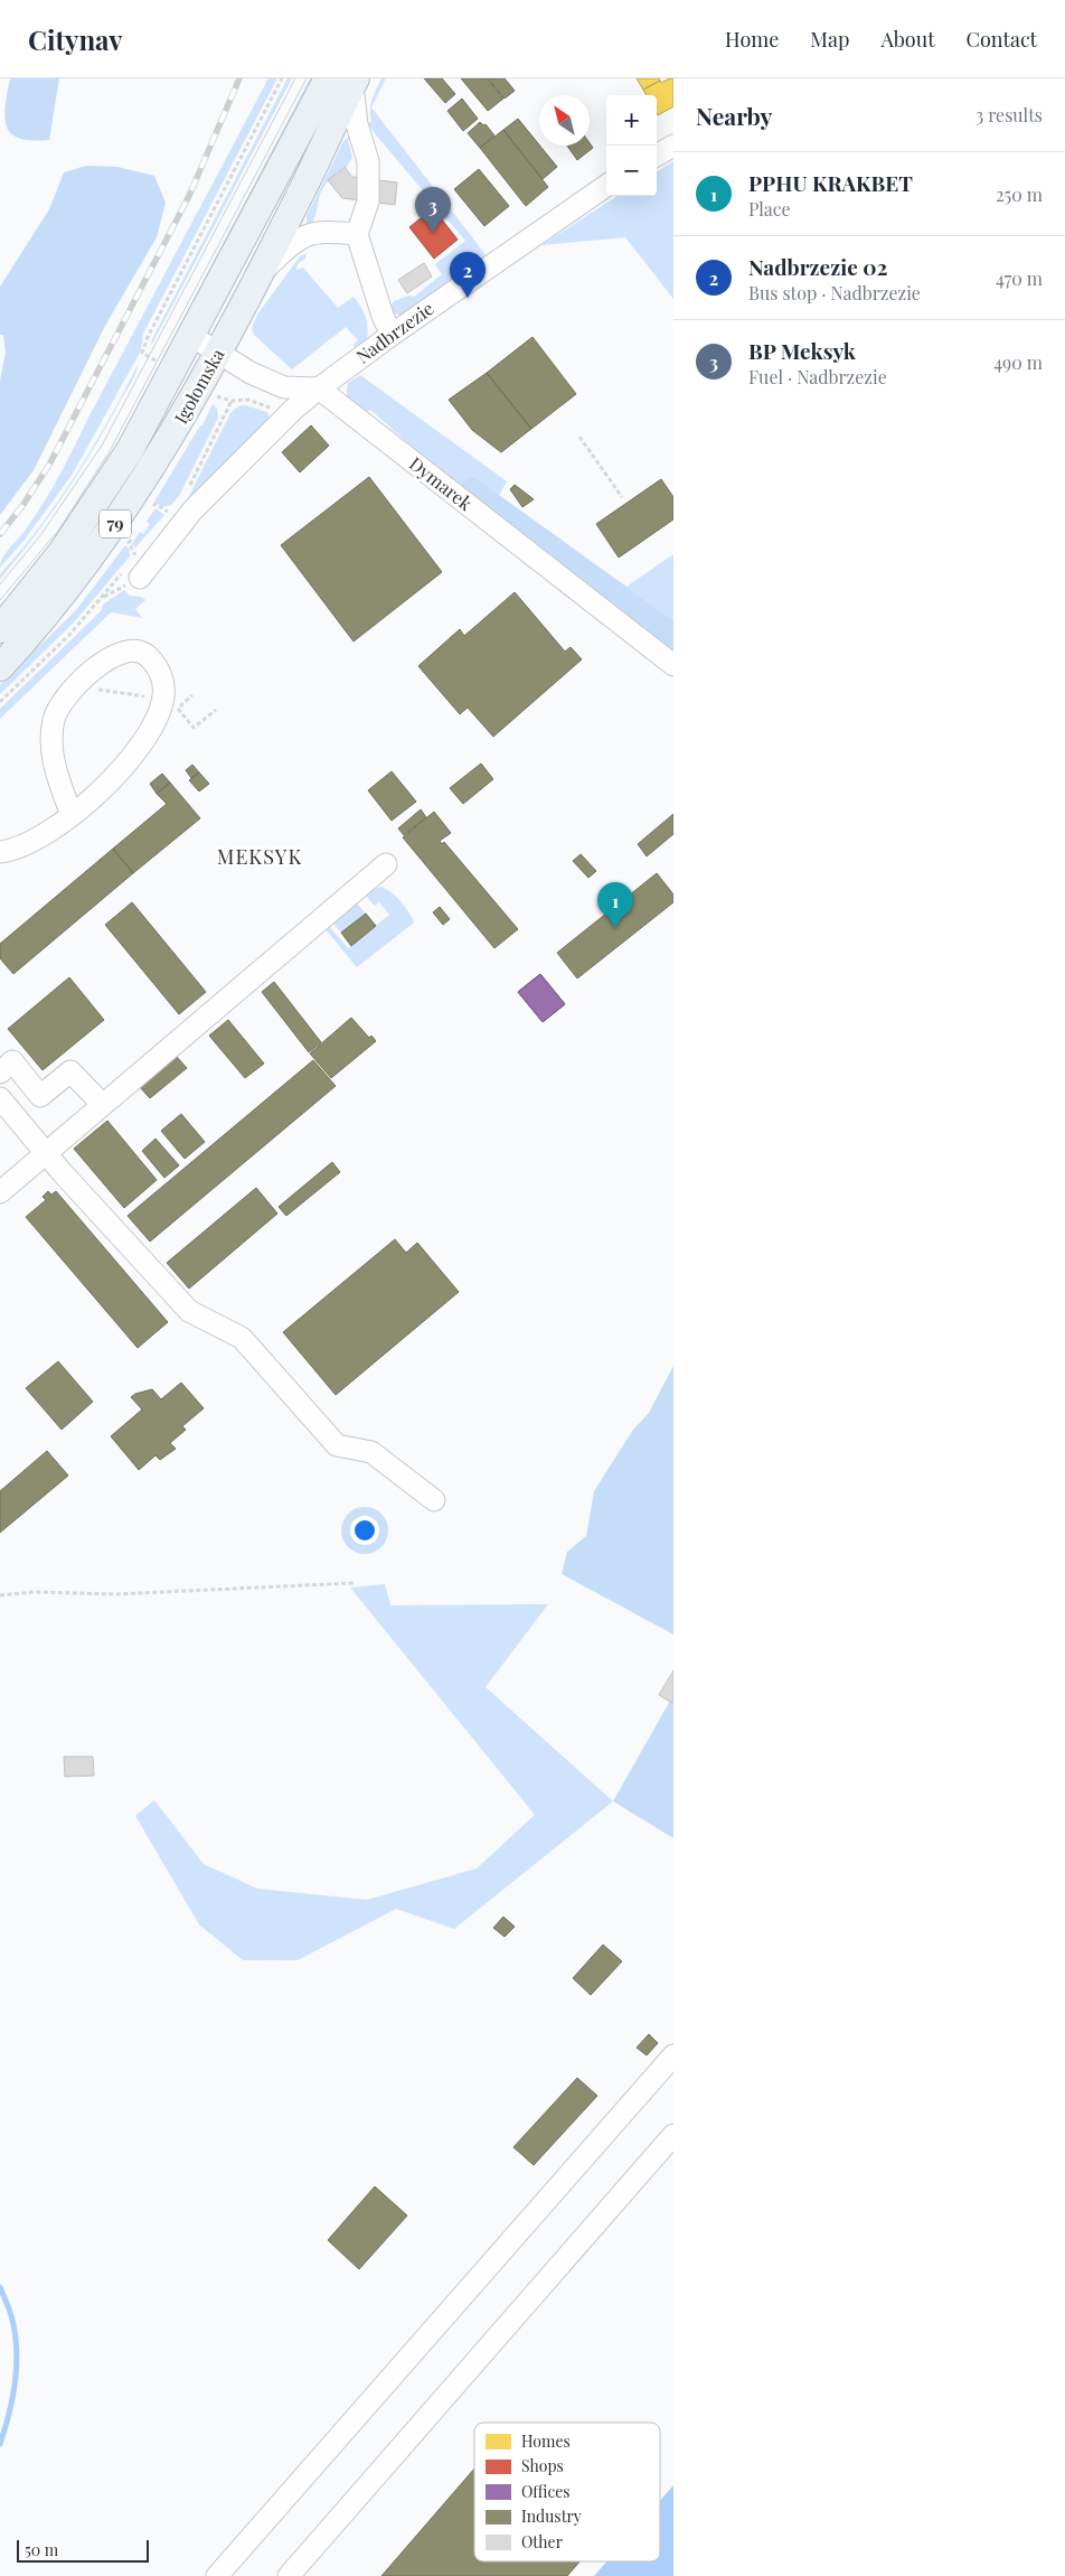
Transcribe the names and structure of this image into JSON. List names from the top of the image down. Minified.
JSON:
{"streets":{"main road":["Igołomska","79"],"street":["Nadbrzezie","Dymarek"]},"crossings":[["Nadbrzezie","Igołomska"],["Nadbrzezie","Dymarek"],["Igołomska","Dymarek"]],"districts":["MEKSYK"],"legend":["Homes","Shops","Offices","Industry","Other"],"scale_bar":"50 m","north":"top left","page":{"header":"Citynav","nav":["Home","Map","About","Contact"],"heading":["Nearby","3 results"],"map_buttons":["+","−"],"list":[{"mark":"1","name":"PPHU KRAKBET","note":"Place","value":"250 m"},{"mark":"2","name":"Nadbrzezie 02","note":"Bus stop · Nadbrzezie","value":"470 m"},{"mark":"3","name":"BP Meksyk","note":"Fuel · Nadbrzezie","value":"490 m"}],"pins":["3","2","1"],"scale":"50 m"}}
